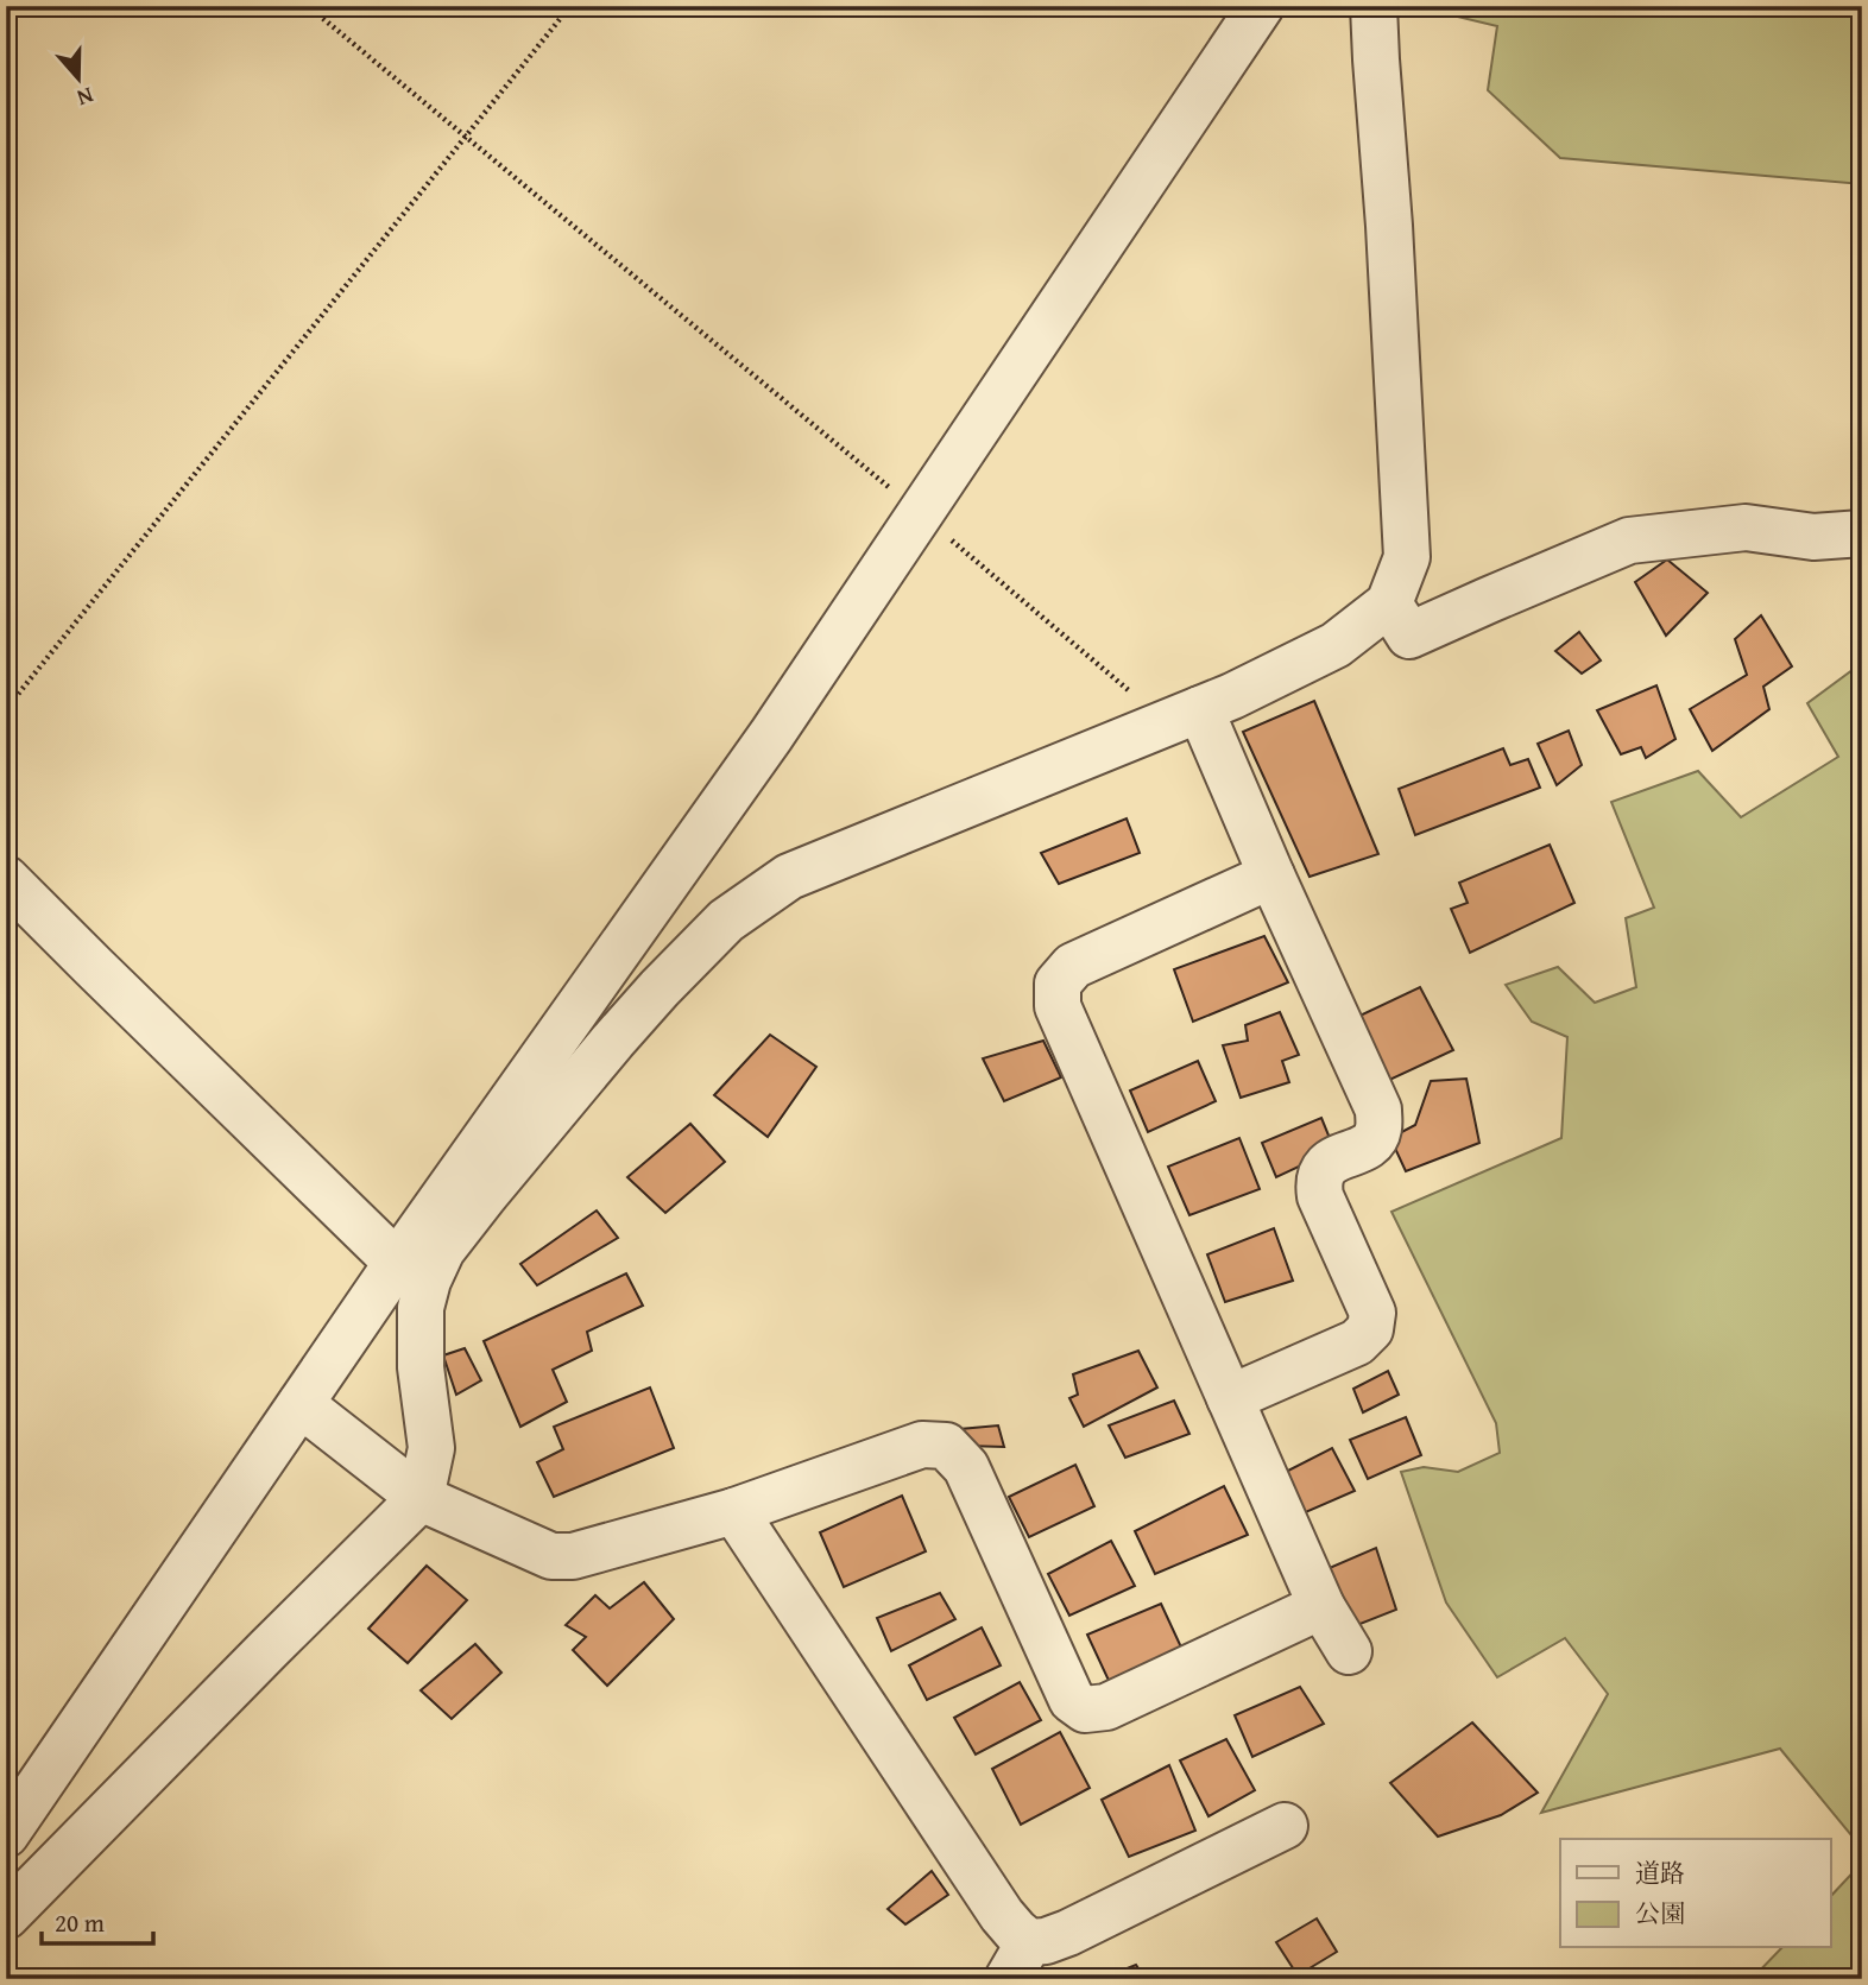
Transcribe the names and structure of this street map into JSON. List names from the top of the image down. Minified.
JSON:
{"legend":["道路","公園"],"scale_bar":"20 m","north":"bottom"}
